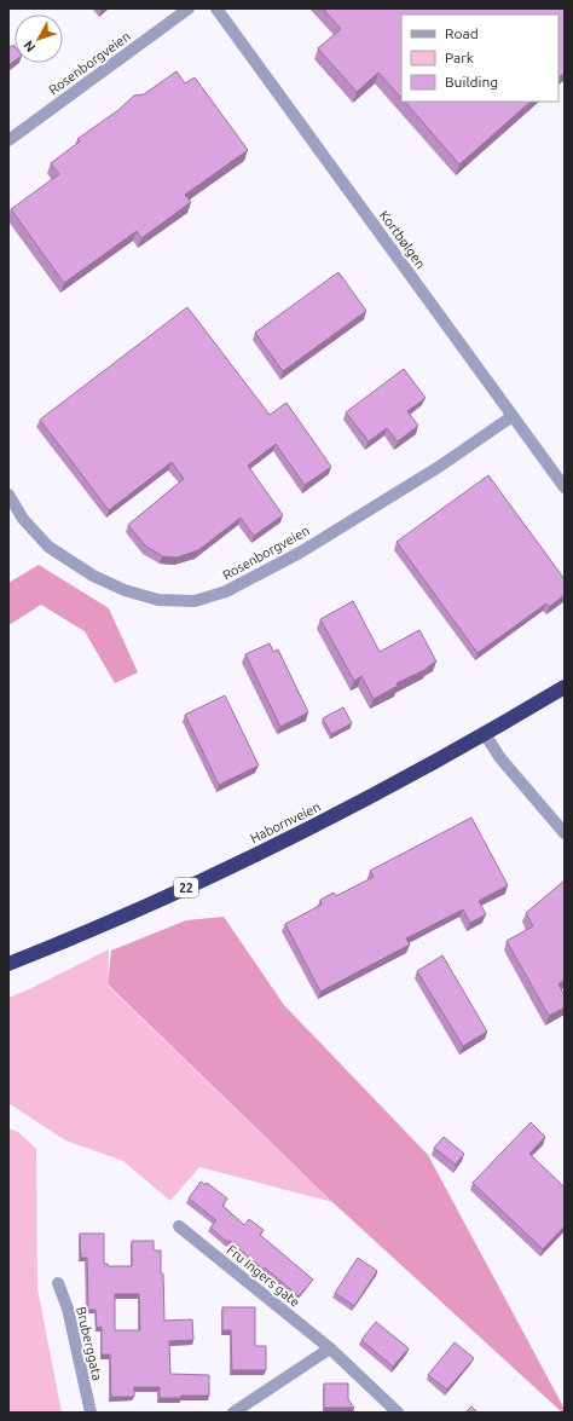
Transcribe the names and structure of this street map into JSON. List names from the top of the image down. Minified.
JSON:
{"streets":{"highway":["Habornveien","22"],"street":["Rosenborgveien","Kortbølgen","Fru Ingers gate","Bruberggata"]},"crossings":[["Rosenborgveien","Kortbølgen"]],"legend":["Road","Park","Building"],"north":"bottom left"}
